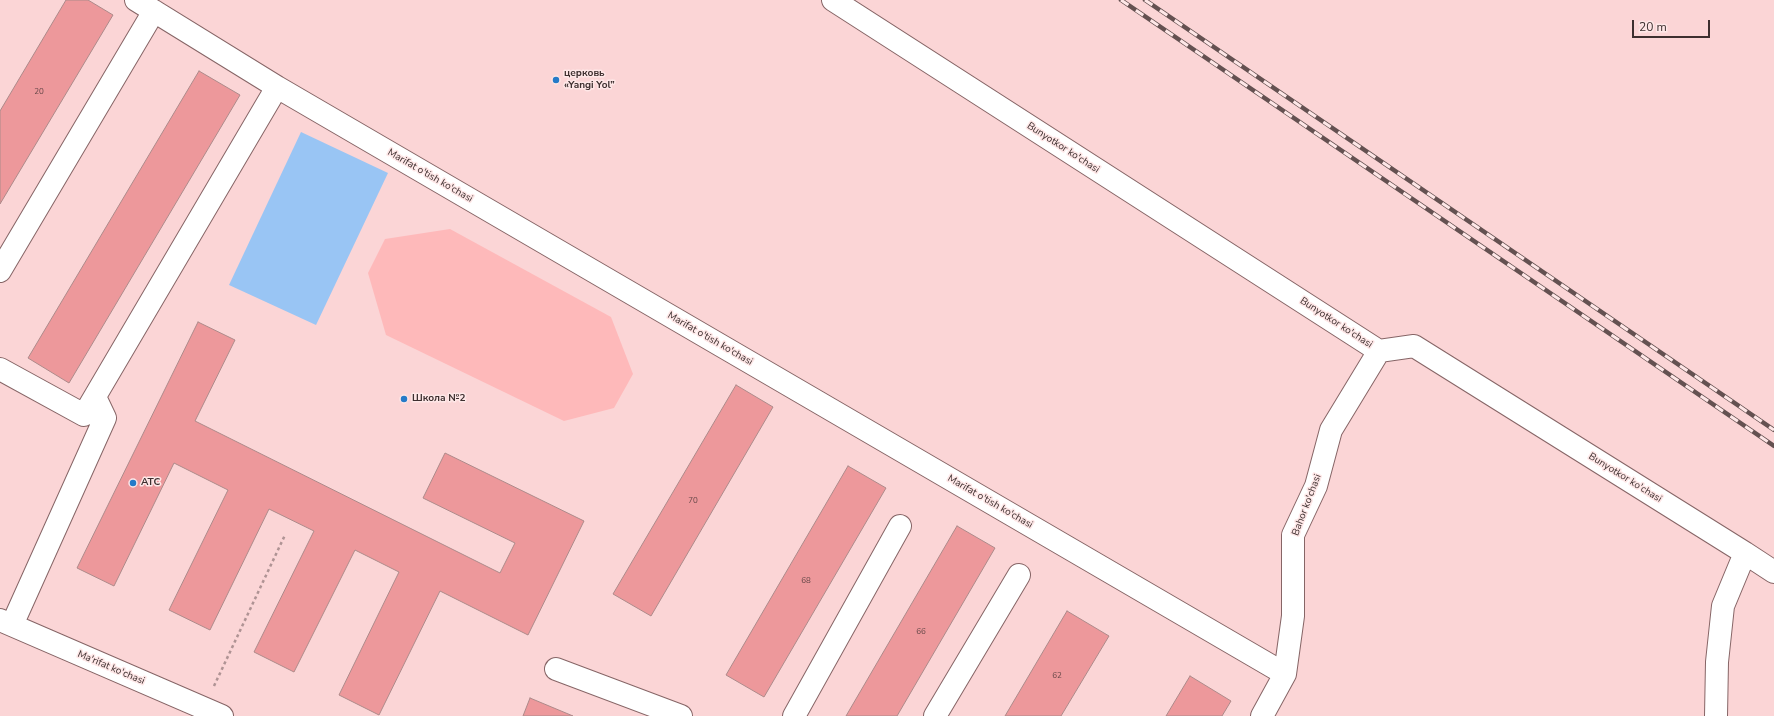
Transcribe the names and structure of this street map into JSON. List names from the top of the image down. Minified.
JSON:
{"streets":{"street":["Bunyotkor ko'chasi","Marifat o'tish ko'chasi","Bahor ko'chasi","Ma'rifat ko'chasi"]},"crossings":[["Bunyotkor ko'chasi","Bahor ko'chasi"],["Marifat o'tish ko'chasi","Bahor ko'chasi"]],"places":["церковь «Yangi Yol”","Школа №2","АТС"],"house_numbers":["20","70","68","66","62"],"scale_bar":"20 m"}
